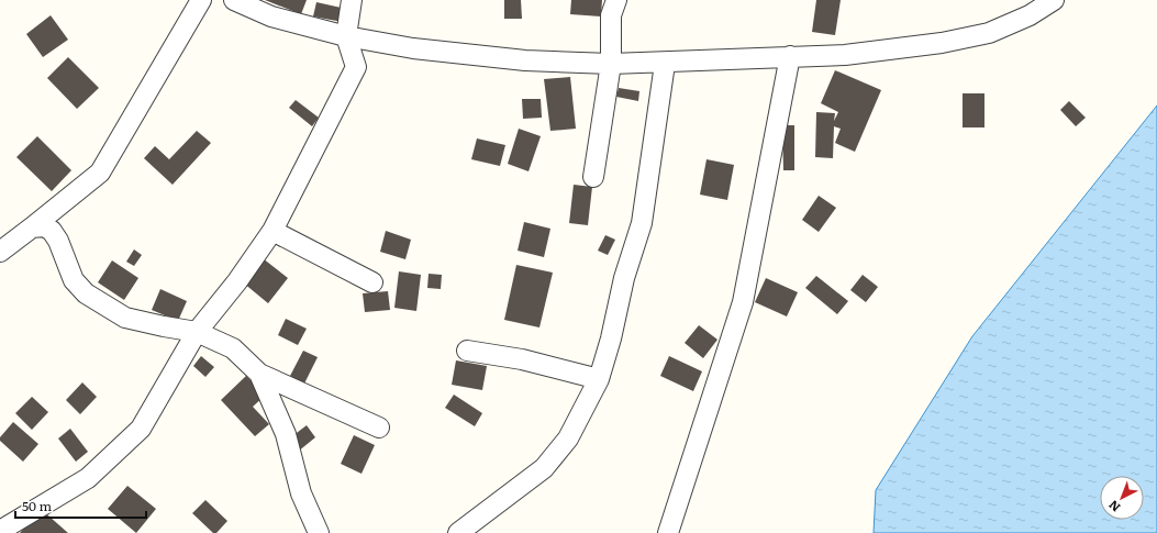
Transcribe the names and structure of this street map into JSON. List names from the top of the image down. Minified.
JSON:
{"scale_bar":"50 m","north":"bottom left"}
